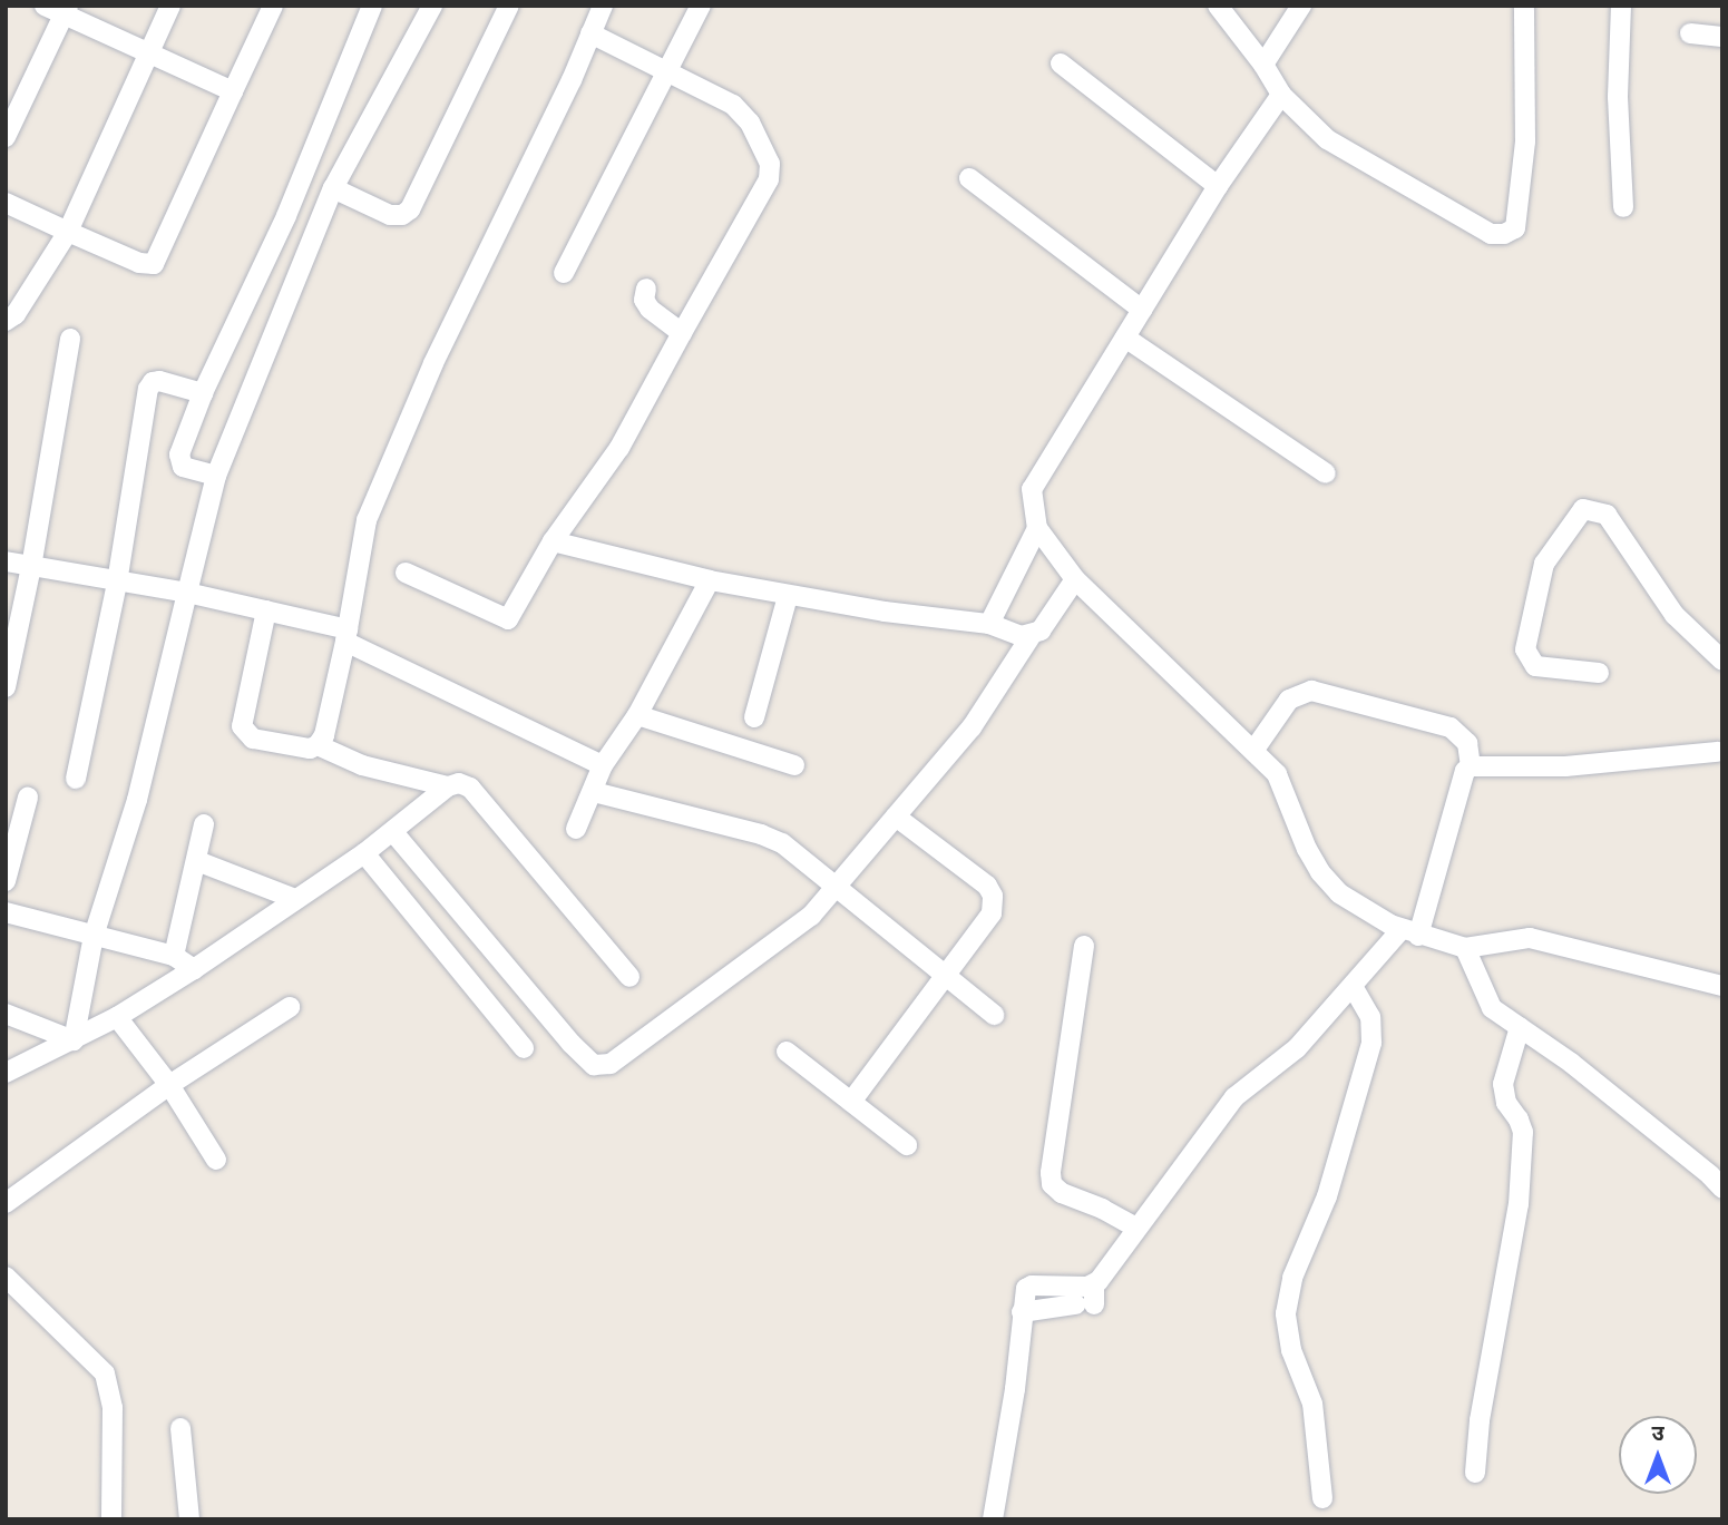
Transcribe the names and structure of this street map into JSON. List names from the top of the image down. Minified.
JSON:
{"north":"top"}
